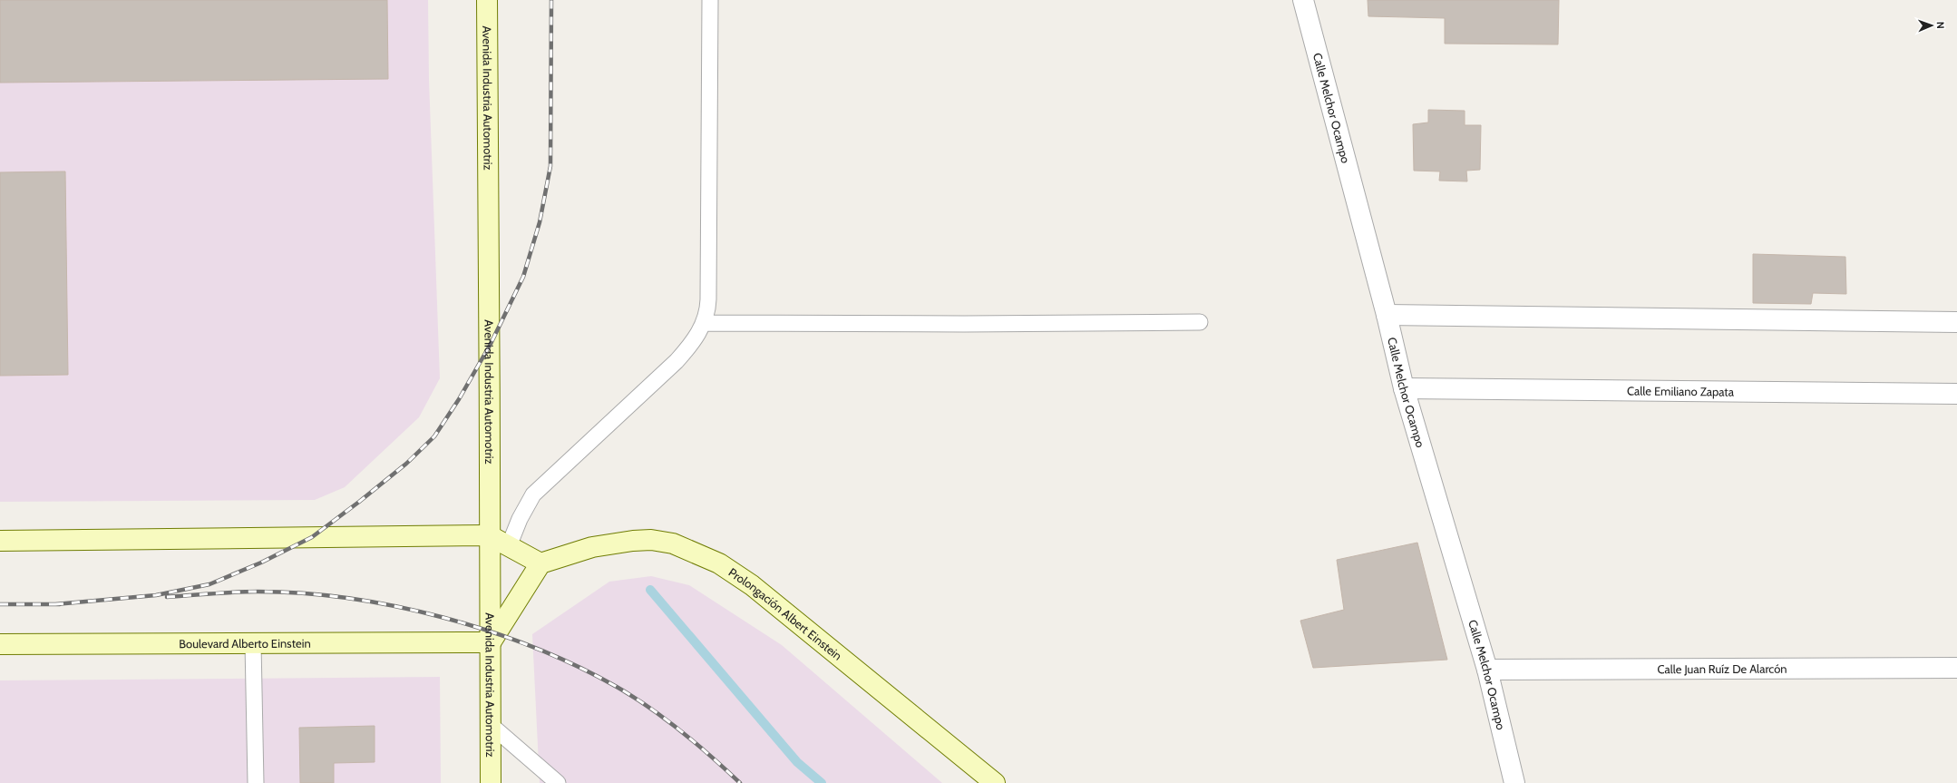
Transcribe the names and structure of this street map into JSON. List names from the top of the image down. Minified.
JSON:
{"streets":{"main road":["Avenida Industria Automotriz","Prolongación Albert Einstein","Boulevard Alberto Einstein"],"street":["Calle Melchor Ocampo","Calle Emiliano Zapata","Calle Juan Ruíz De Alarcón"]},"crossings":[["Avenida Industria Automotriz","Boulevard Alberto Einstein"],["Calle Melchor Ocampo","Calle Emiliano Zapata"],["Calle Melchor Ocampo","Calle Juan Ruíz De Alarcón"]],"north":"right"}
